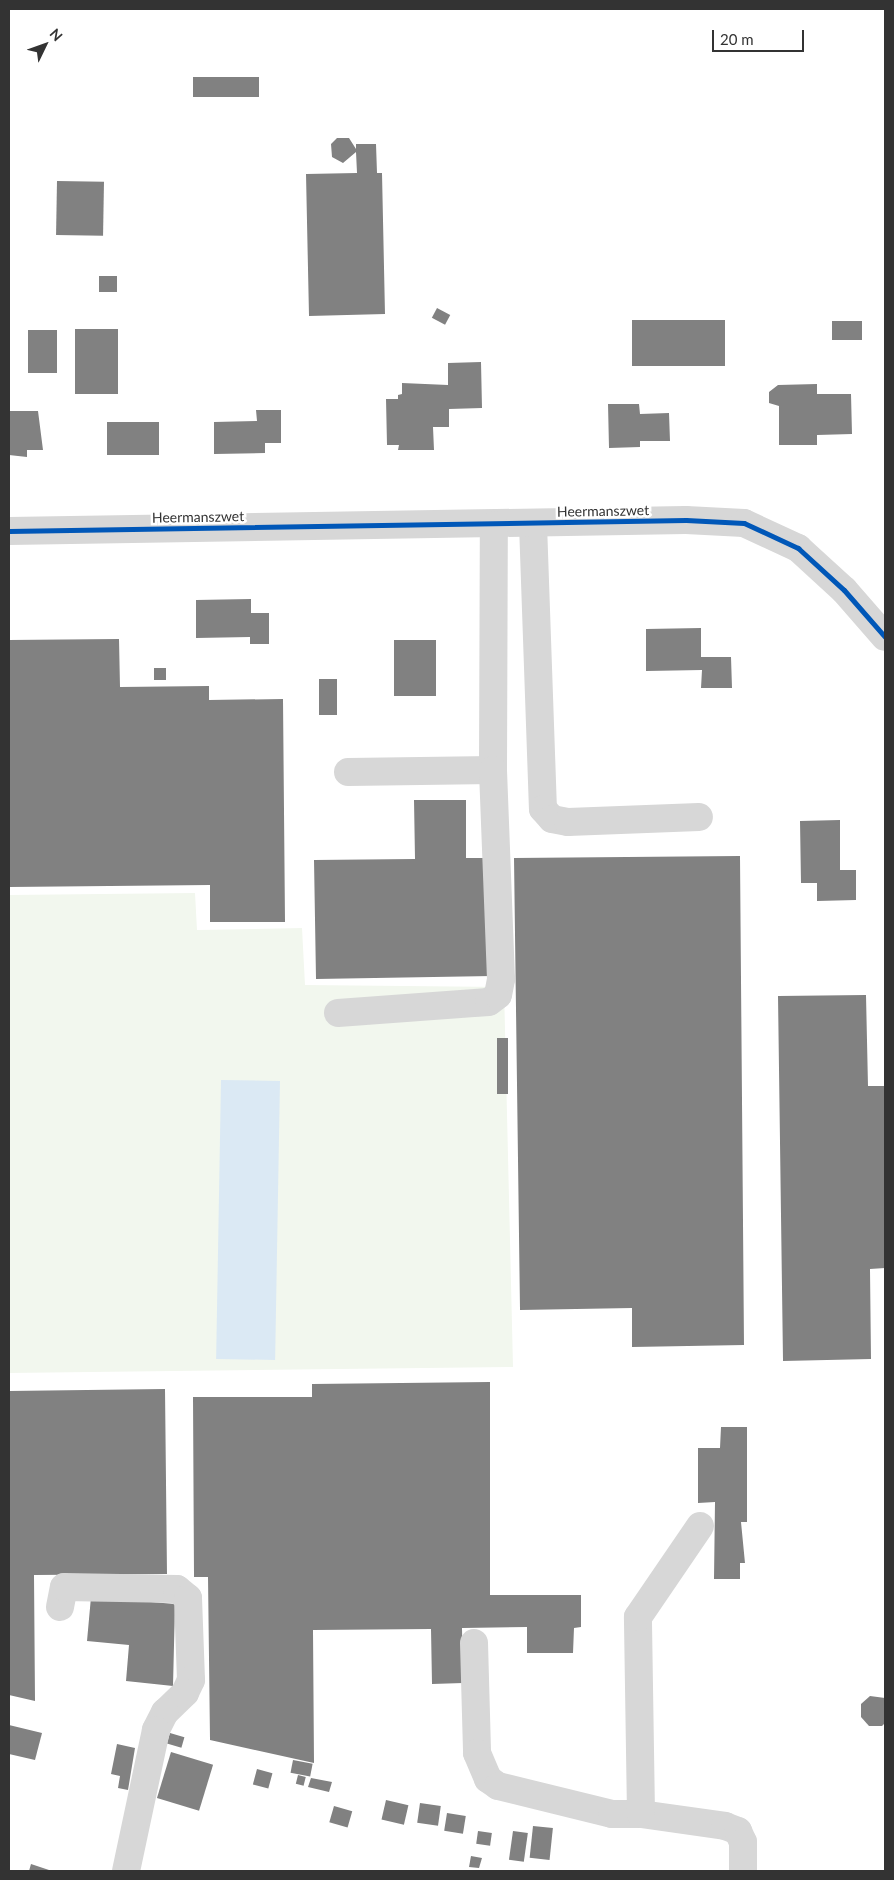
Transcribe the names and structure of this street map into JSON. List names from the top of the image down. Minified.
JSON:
{"streets":{"street":["Heermanszwet"]},"scale_bar":"20 m","north":"top right"}
